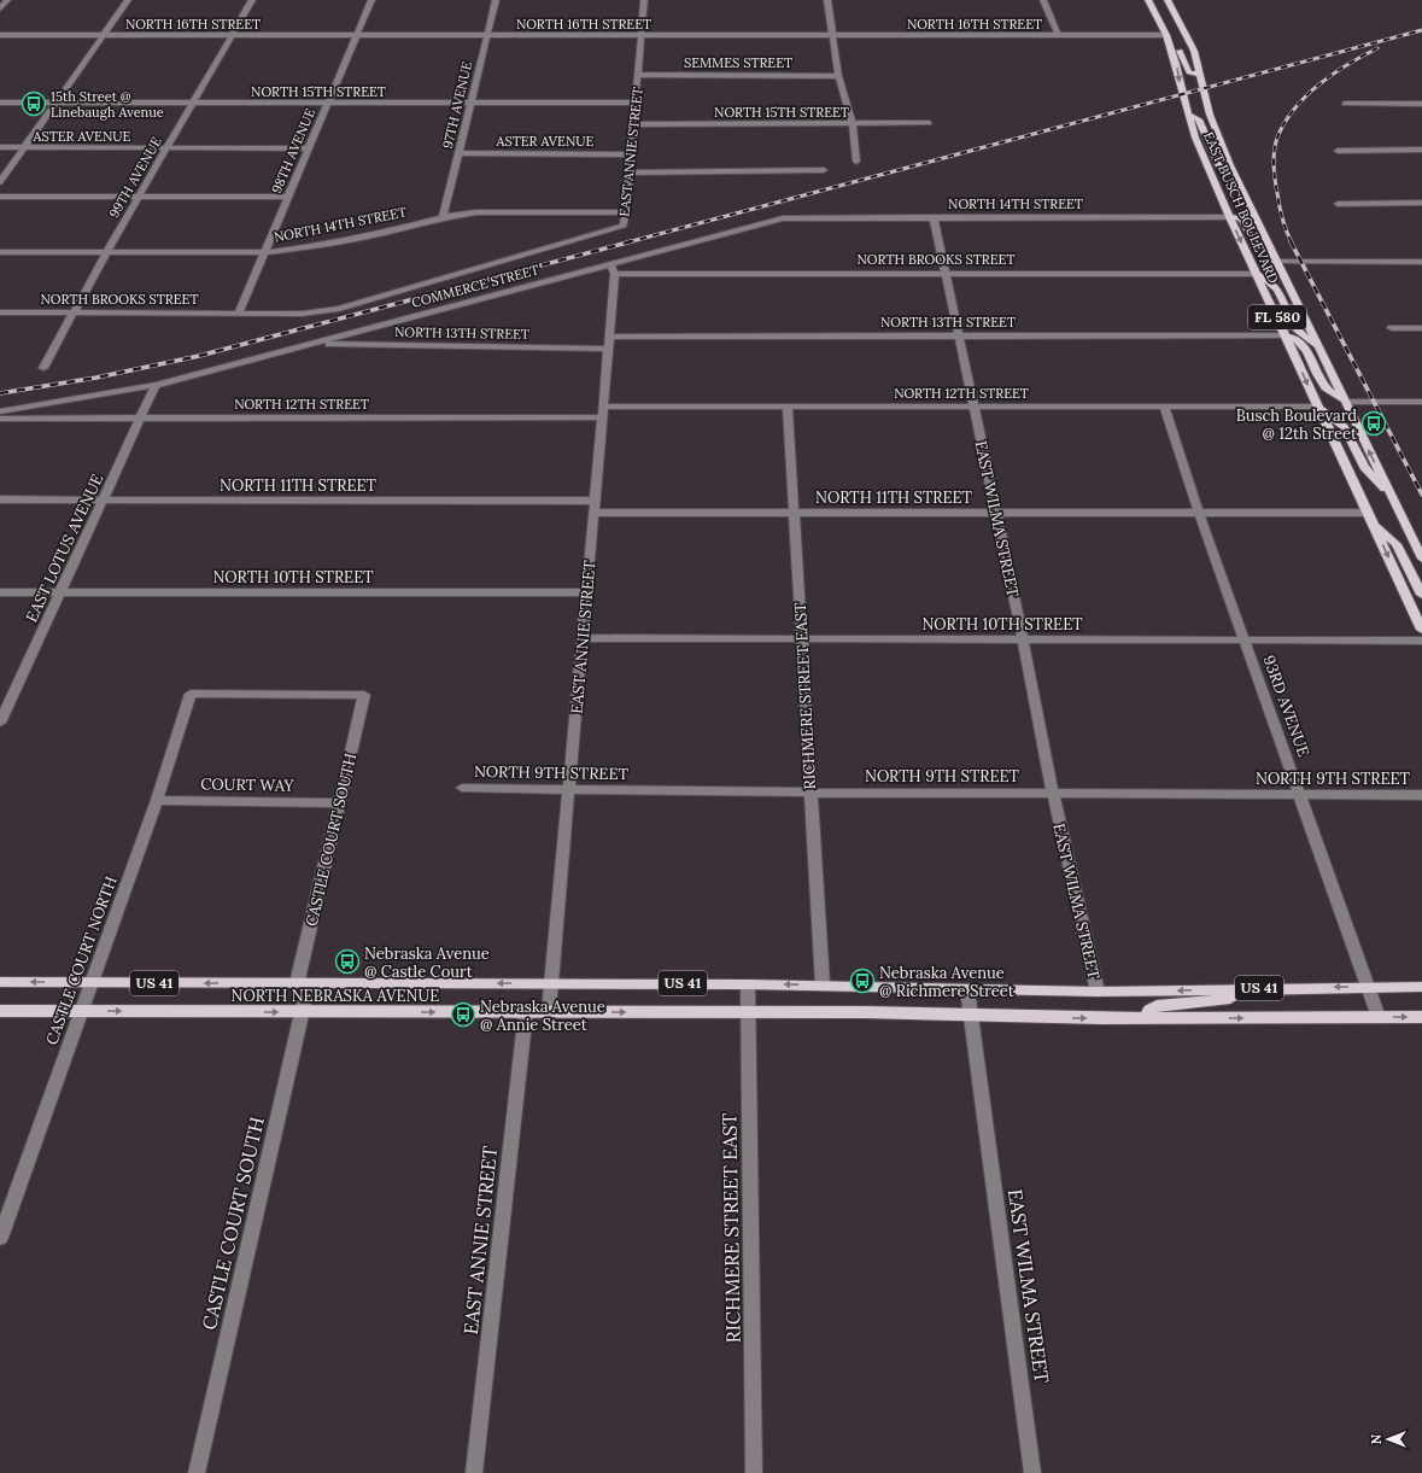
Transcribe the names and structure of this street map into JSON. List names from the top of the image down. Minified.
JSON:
{"streets":{"main road":["EAST BUSCH BOULEVARD","FL 580","US 41","NORTH NEBRASKA AVENUE"],"street":["NORTH 16TH STREET","SEMMES STREET","NORTH 15TH STREET","97TH AVENUE","ASTER AVENUE","98TH AVENUE","EAST ANNIE STREET","99TH AVENUE","NORTH 14TH STREET","NORTH BROOKS STREET","COMMERCE STREET","NORTH 13TH STREET","NORTH 12TH STREET","NORTH 11TH STREET","EAST WILMA STREET","EAST LOTUS AVENUE","NORTH 10TH STREET","RICHMERE STREET EAST","93RD AVENUE","NORTH 9TH STREET","COURT WAY","CASTLE COURT SOUTH","CASTLE COURT NORTH"]},"crossings":[["NORTH 16TH STREET","97TH AVENUE"],["NORTH 16TH STREET","98TH AVENUE"],["NORTH 16TH STREET","EAST ANNIE STREET"],["NORTH 16TH STREET","99TH AVENUE"],["NORTH 16TH STREET","EAST BUSCH BOULEVARD"],["SEMMES STREET","EAST ANNIE STREET"],["NORTH 15TH STREET","97TH AVENUE"],["NORTH 15TH STREET","98TH AVENUE"],["NORTH 15TH STREET","EAST ANNIE STREET"],["NORTH 15TH STREET","99TH AVENUE"],["97TH AVENUE","ASTER AVENUE"],["97TH AVENUE","NORTH 14TH STREET"],["ASTER AVENUE","98TH AVENUE"],["ASTER AVENUE","EAST ANNIE STREET"],["ASTER AVENUE","99TH AVENUE"],["98TH AVENUE","EAST ANNIE STREET"],["98TH AVENUE","NORTH 14TH STREET"],["98TH AVENUE","NORTH BROOKS STREET"],["EAST ANNIE STREET","NORTH 14TH STREET"],["EAST ANNIE STREET","NORTH BROOKS STREET"],["EAST ANNIE STREET","COMMERCE STREET"],["EAST ANNIE STREET","NORTH 13TH STREET"],["EAST ANNIE STREET","NORTH 12TH STREET"],["EAST ANNIE STREET","NORTH 11TH STREET"],["EAST ANNIE STREET","NORTH 10TH STREET"],["EAST ANNIE STREET","NORTH 9TH STREET"],["EAST ANNIE STREET","NORTH NEBRASKA AVENUE"],["99TH AVENUE","NORTH 14TH STREET"],["99TH AVENUE","NORTH BROOKS STREET"],["NORTH 14TH STREET","EAST BUSCH BOULEVARD"],["NORTH 14TH STREET","COMMERCE STREET"],["NORTH 14TH STREET","EAST WILMA STREET"],["EAST BUSCH BOULEVARD","NORTH BROOKS STREET"],["EAST BUSCH BOULEVARD","NORTH 13TH STREET"],["EAST BUSCH BOULEVARD","NORTH 12TH STREET"],["EAST BUSCH BOULEVARD","NORTH 11TH STREET"],["NORTH BROOKS STREET","COMMERCE STREET"],["NORTH BROOKS STREET","EAST WILMA STREET"],["COMMERCE STREET","NORTH 13TH STREET"],["COMMERCE STREET","EAST LOTUS AVENUE"],["NORTH 13TH STREET","EAST WILMA STREET"],["NORTH 12TH STREET","EAST WILMA STREET"],["NORTH 12TH STREET","EAST LOTUS AVENUE"],["NORTH 12TH STREET","RICHMERE STREET EAST"],["NORTH 12TH STREET","93RD AVENUE"],["NORTH 11TH STREET","EAST WILMA STREET"],["NORTH 11TH STREET","EAST LOTUS AVENUE"],["NORTH 11TH STREET","RICHMERE STREET EAST"],["NORTH 11TH STREET","93RD AVENUE"],["EAST WILMA STREET","NORTH 10TH STREET"],["EAST WILMA STREET","NORTH 9TH STREET"],["EAST WILMA STREET","NORTH NEBRASKA AVENUE"],["EAST LOTUS AVENUE","NORTH 10TH STREET"],["NORTH 10TH STREET","RICHMERE STREET EAST"],["NORTH 10TH STREET","93RD AVENUE"],["RICHMERE STREET EAST","NORTH 9TH STREET"],["RICHMERE STREET EAST","NORTH NEBRASKA AVENUE"],["93RD AVENUE","NORTH 9TH STREET"],["93RD AVENUE","NORTH NEBRASKA AVENUE"],["COURT WAY","CASTLE COURT SOUTH"],["COURT WAY","CASTLE COURT NORTH"],["CASTLE COURT SOUTH","CASTLE COURT NORTH"],["CASTLE COURT SOUTH","NORTH NEBRASKA AVENUE"],["CASTLE COURT NORTH","NORTH NEBRASKA AVENUE"]],"places":{"bus stop":["15th Street @ Linebaugh Avenue","Busch Boulevard @ 12th Street","Nebraska Avenue @ Castle Court","Nebraska Avenue @ Richmere Street","Nebraska Avenue @ Annie Street"]},"north":"left"}
